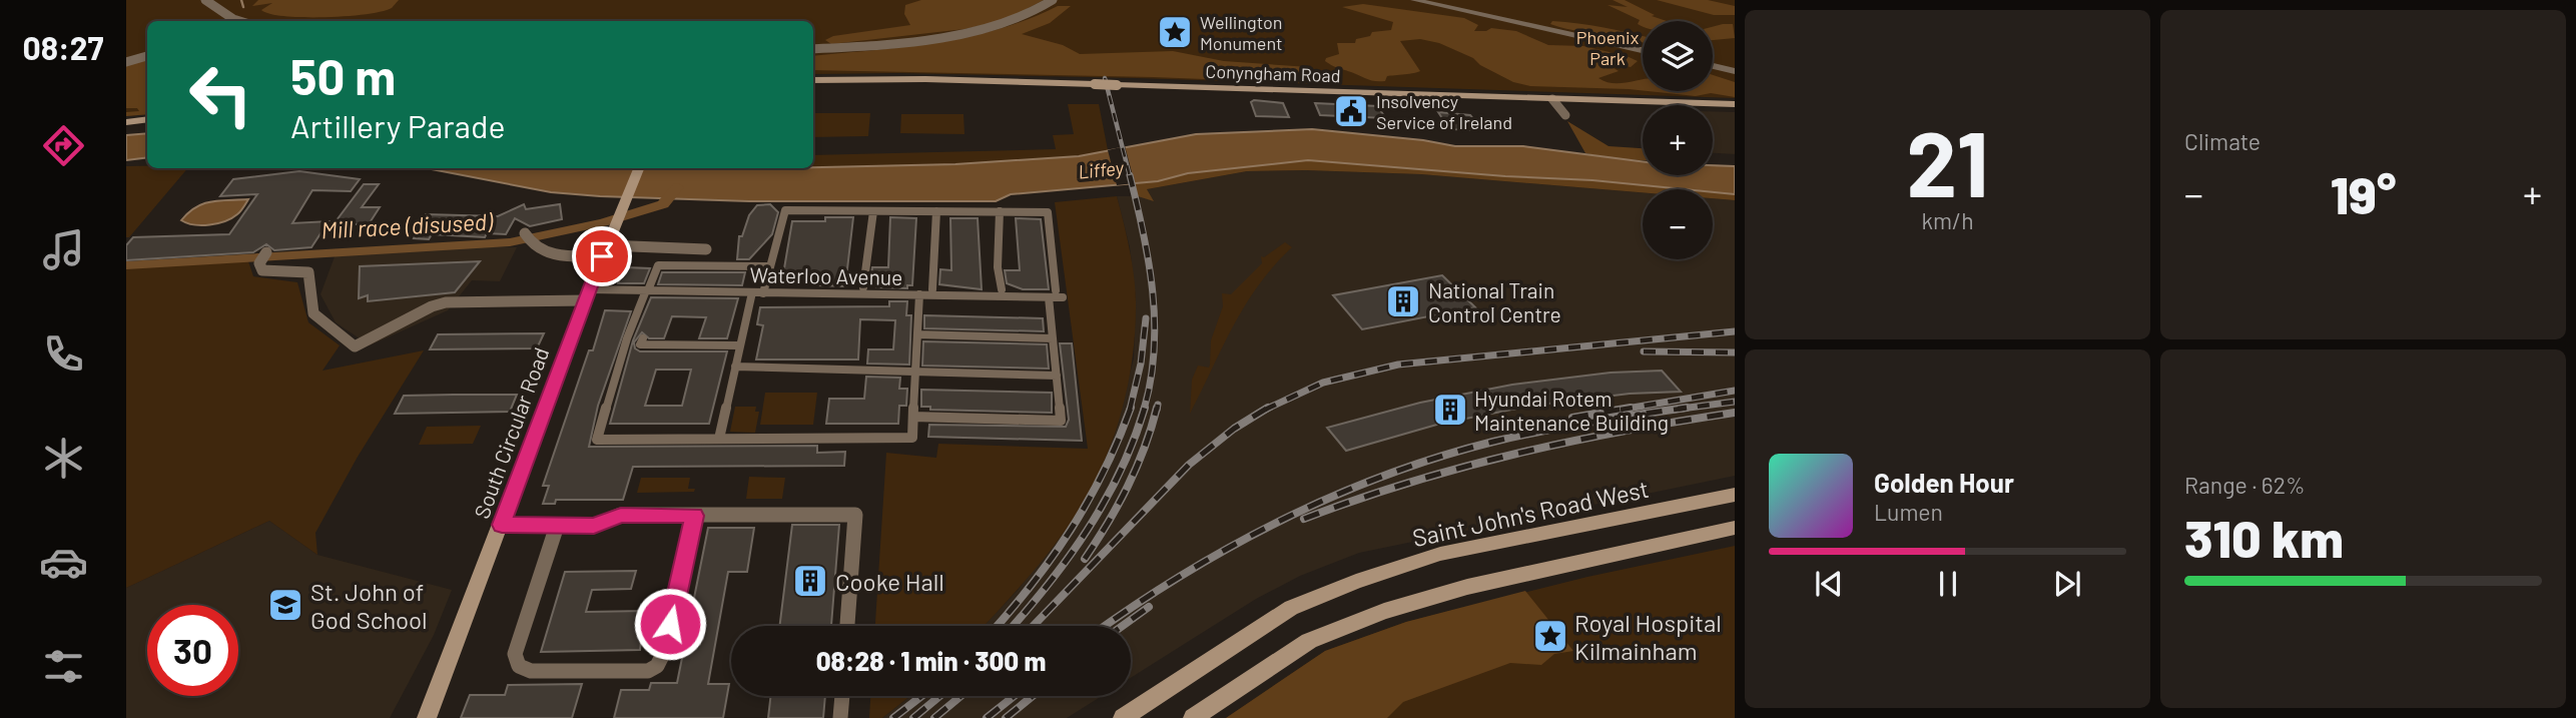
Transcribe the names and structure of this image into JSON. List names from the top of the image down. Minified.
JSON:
{"streets":{"main road":["Conyngham Road","South Circular Road","Saint John's Road West"],"street":["Waterloo Avenue"]},"crossings":[["Waterloo Avenue","South Circular Road"]],"water":["Liffey","Mill race (disused)"],"parks":["Phoenix Park"],"places":{"place":["Wellington Monument","Royal Hospital Kilmainham"],"public building":["Insolvency Service of Ireland"],"building":["National Train Control Centre","Hyundai Rotem Maintenance Building","Cooke Hall"],"school or university":["St. John of God School"]},"page":{"tabs":"08:27","tile":[["21","km/h"],"Climate",["Range · 62%","310 km"]],"map_buttons":["+","−"],"turn":["50 m","Artillery Parade"],"heat":["−","19°","+"],"song":["Golden Hour","Lumen"],"limit":"30","trip":"08:28 · 1 min · 300 m"}}
